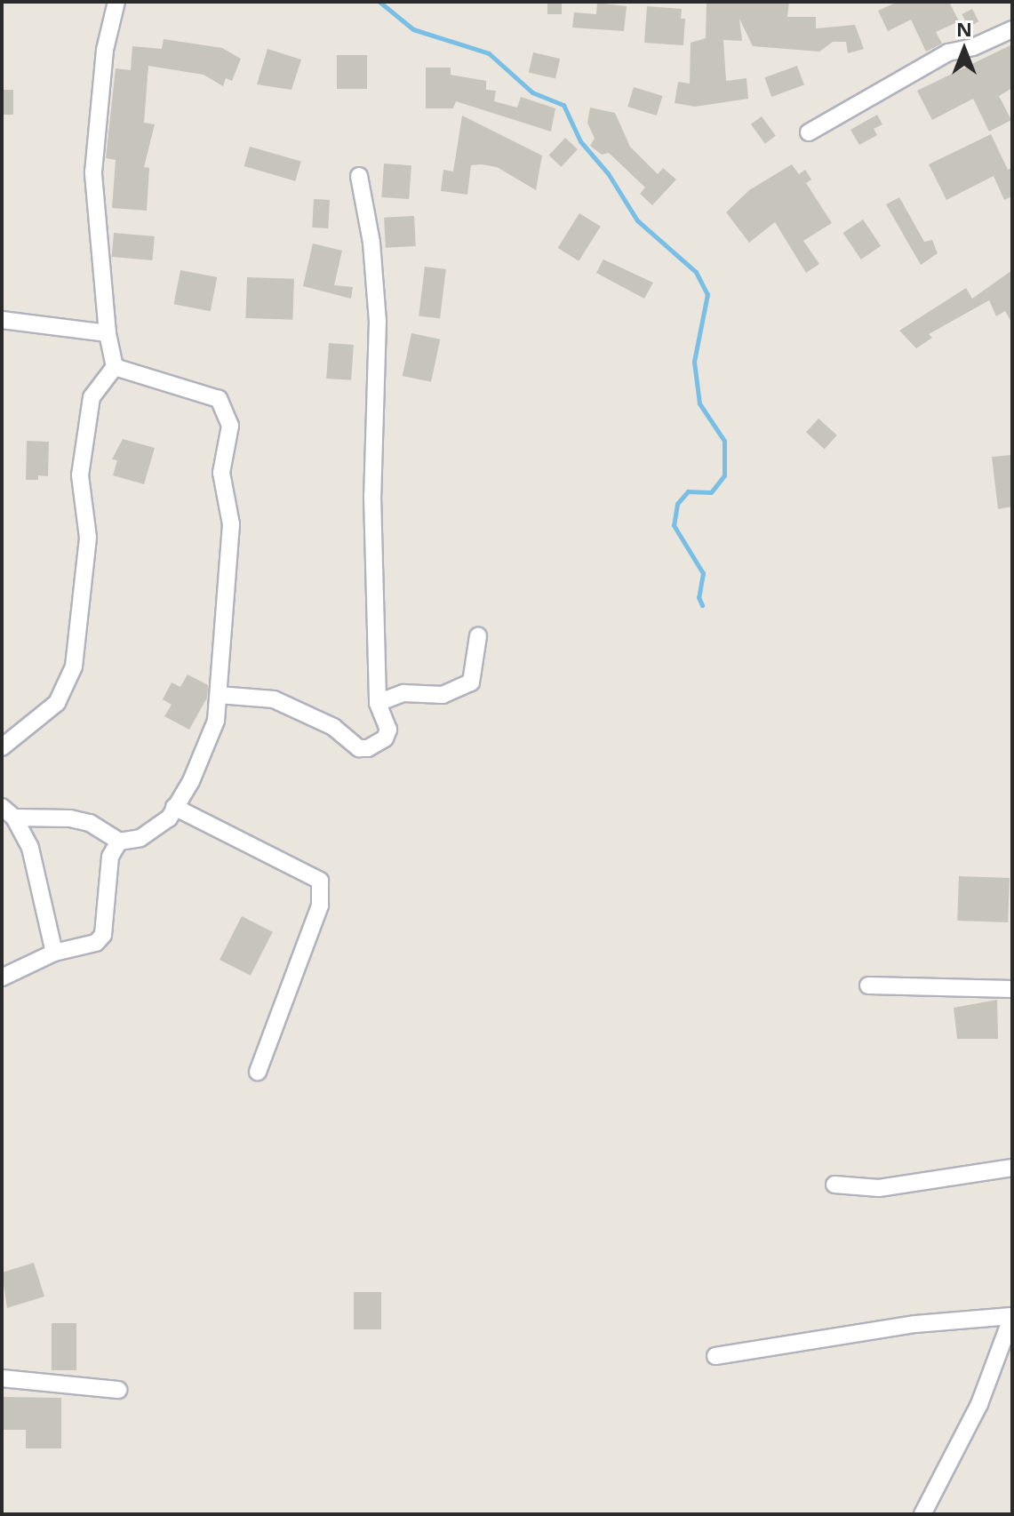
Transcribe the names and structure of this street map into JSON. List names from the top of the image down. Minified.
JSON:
{"north":"top"}
